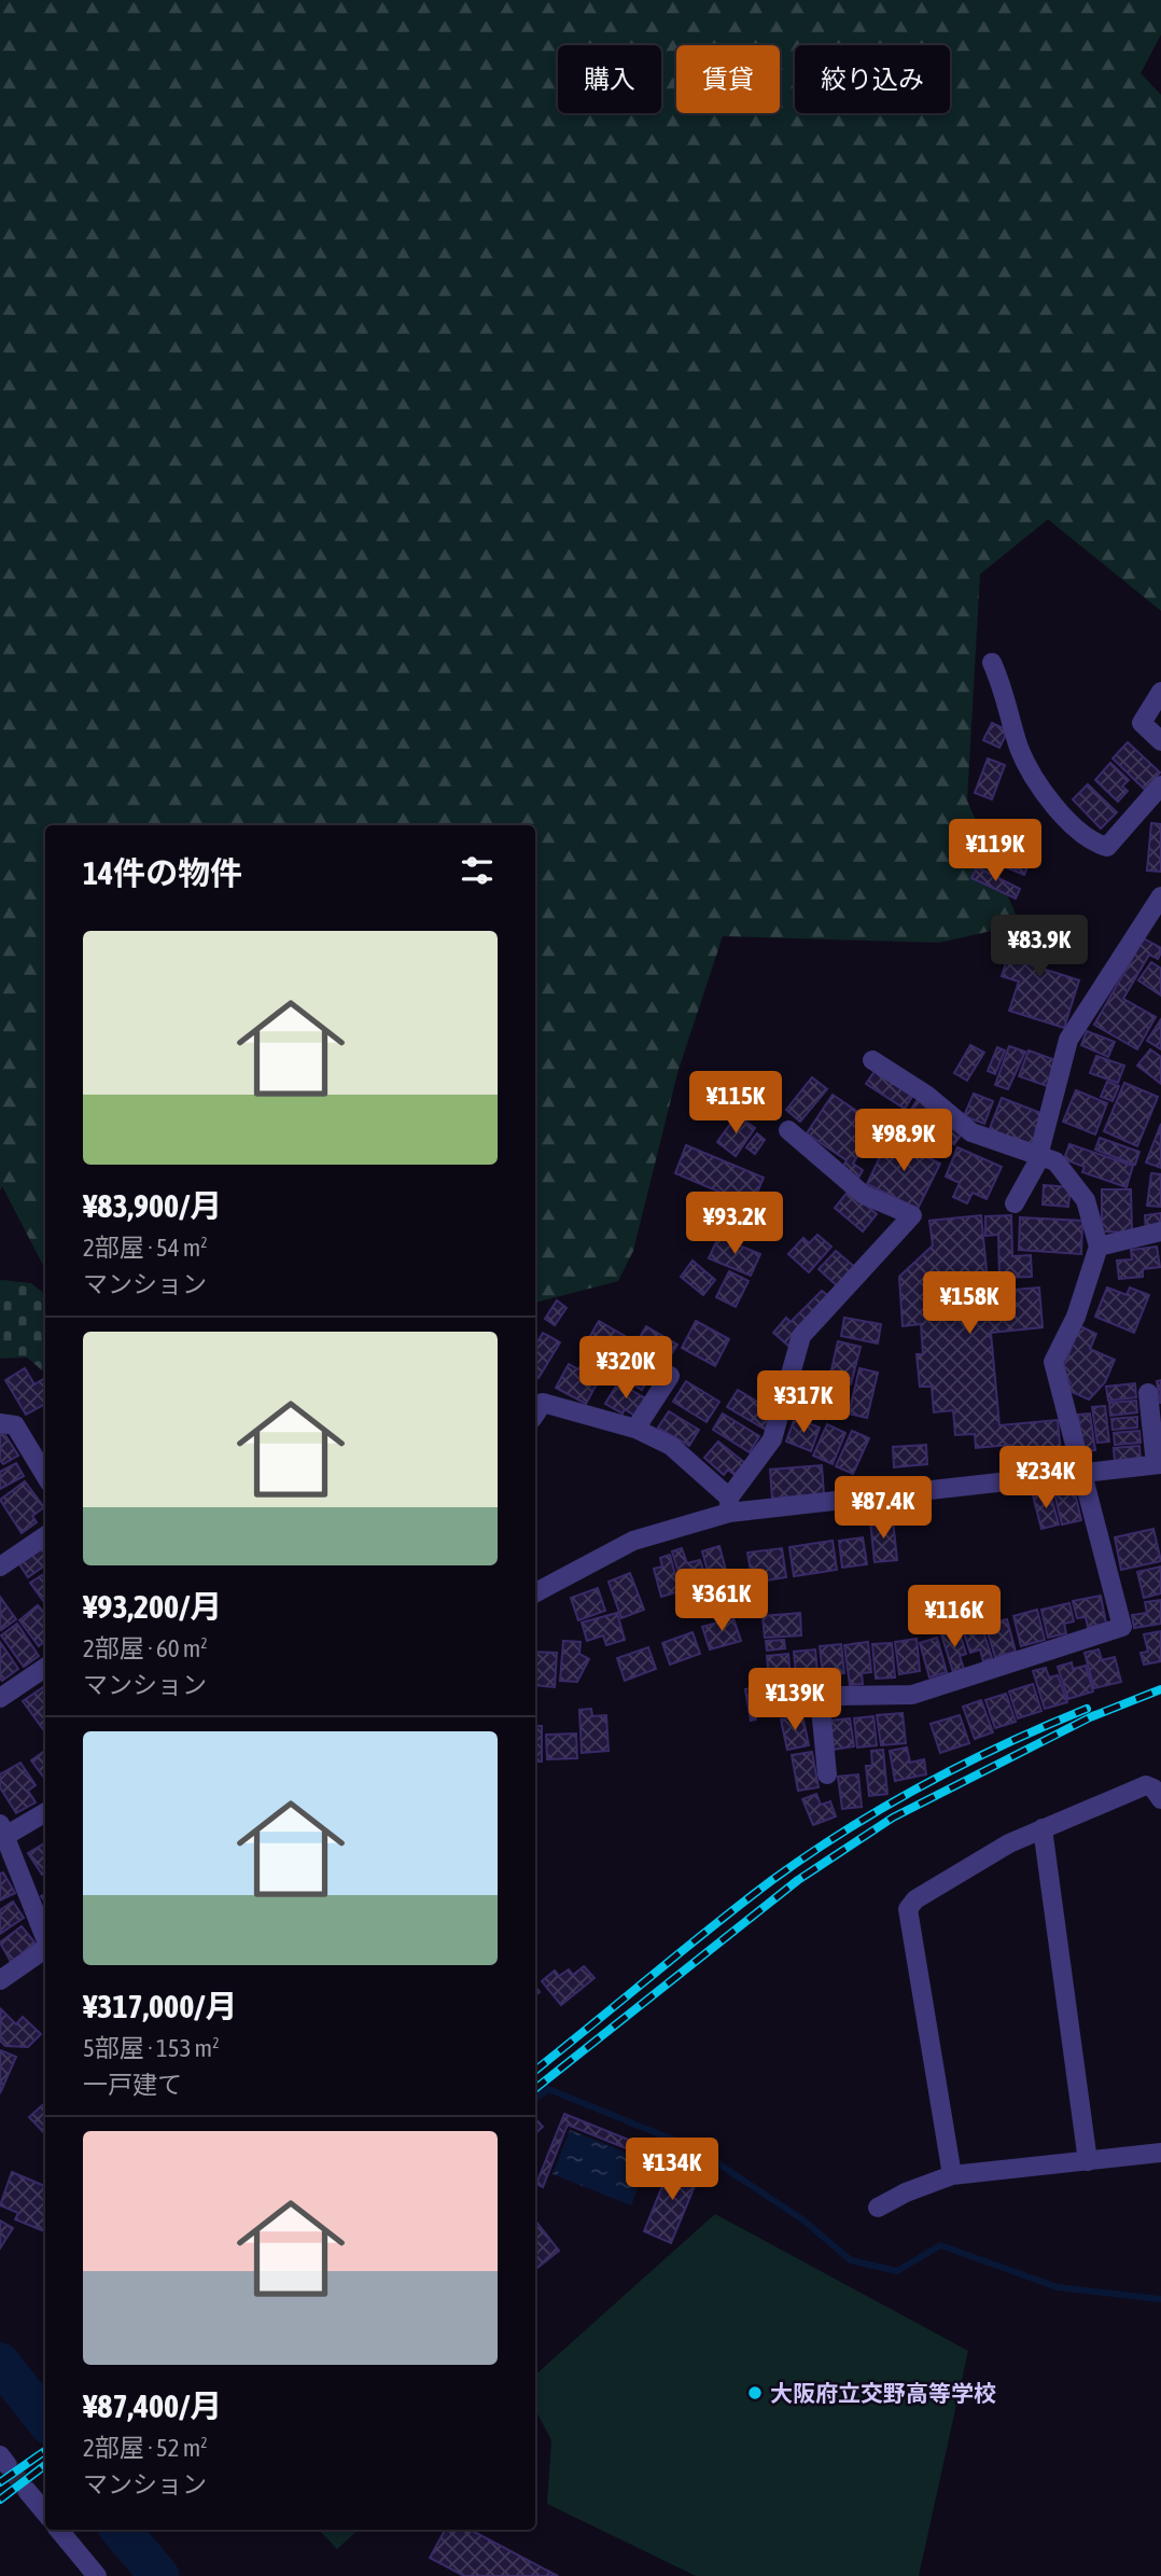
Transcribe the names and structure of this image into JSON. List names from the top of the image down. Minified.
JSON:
{"places":["大阪府立交野高等学校"],"page":{"chip":["購入","賃貸","絞り込み"],"price":["¥119K","¥83.9K","¥115K","¥98.9K","¥93.2K","¥158K","¥320K","¥317K","¥234K","¥87.4K","¥361K","¥116K","¥139K","¥134K"],"heading":"14件の物件","list":[{"name":"¥83,900/月","note":"2部屋 · 54 m² · マンション"},{"name":"¥93,200/月","note":"2部屋 · 60 m² · マンション"},{"name":"¥317,000/月","note":"5部屋 · 153 m² · 一戸建て"},{"name":"¥87,400/月","note":"2部屋 · 52 m² · マンション"}]}}
